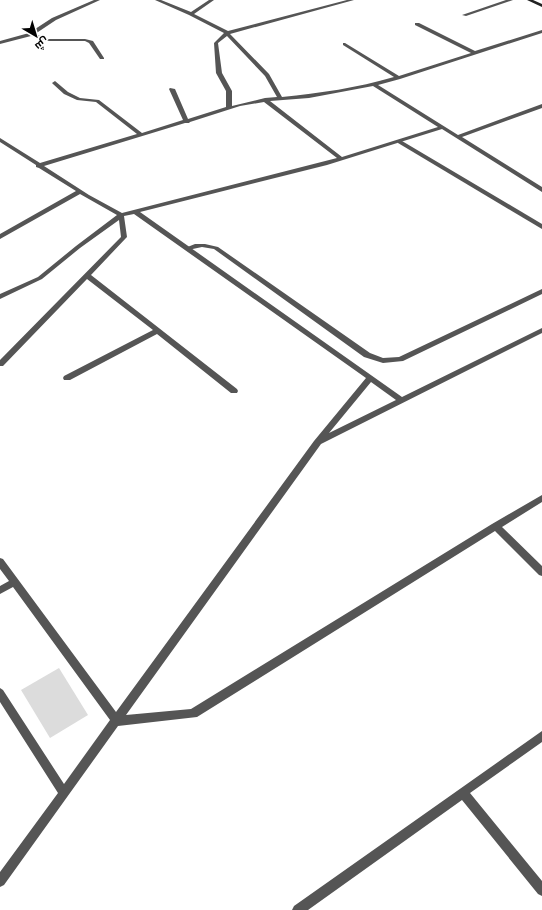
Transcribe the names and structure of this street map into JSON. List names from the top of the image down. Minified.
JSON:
{"north":"bottom right"}
